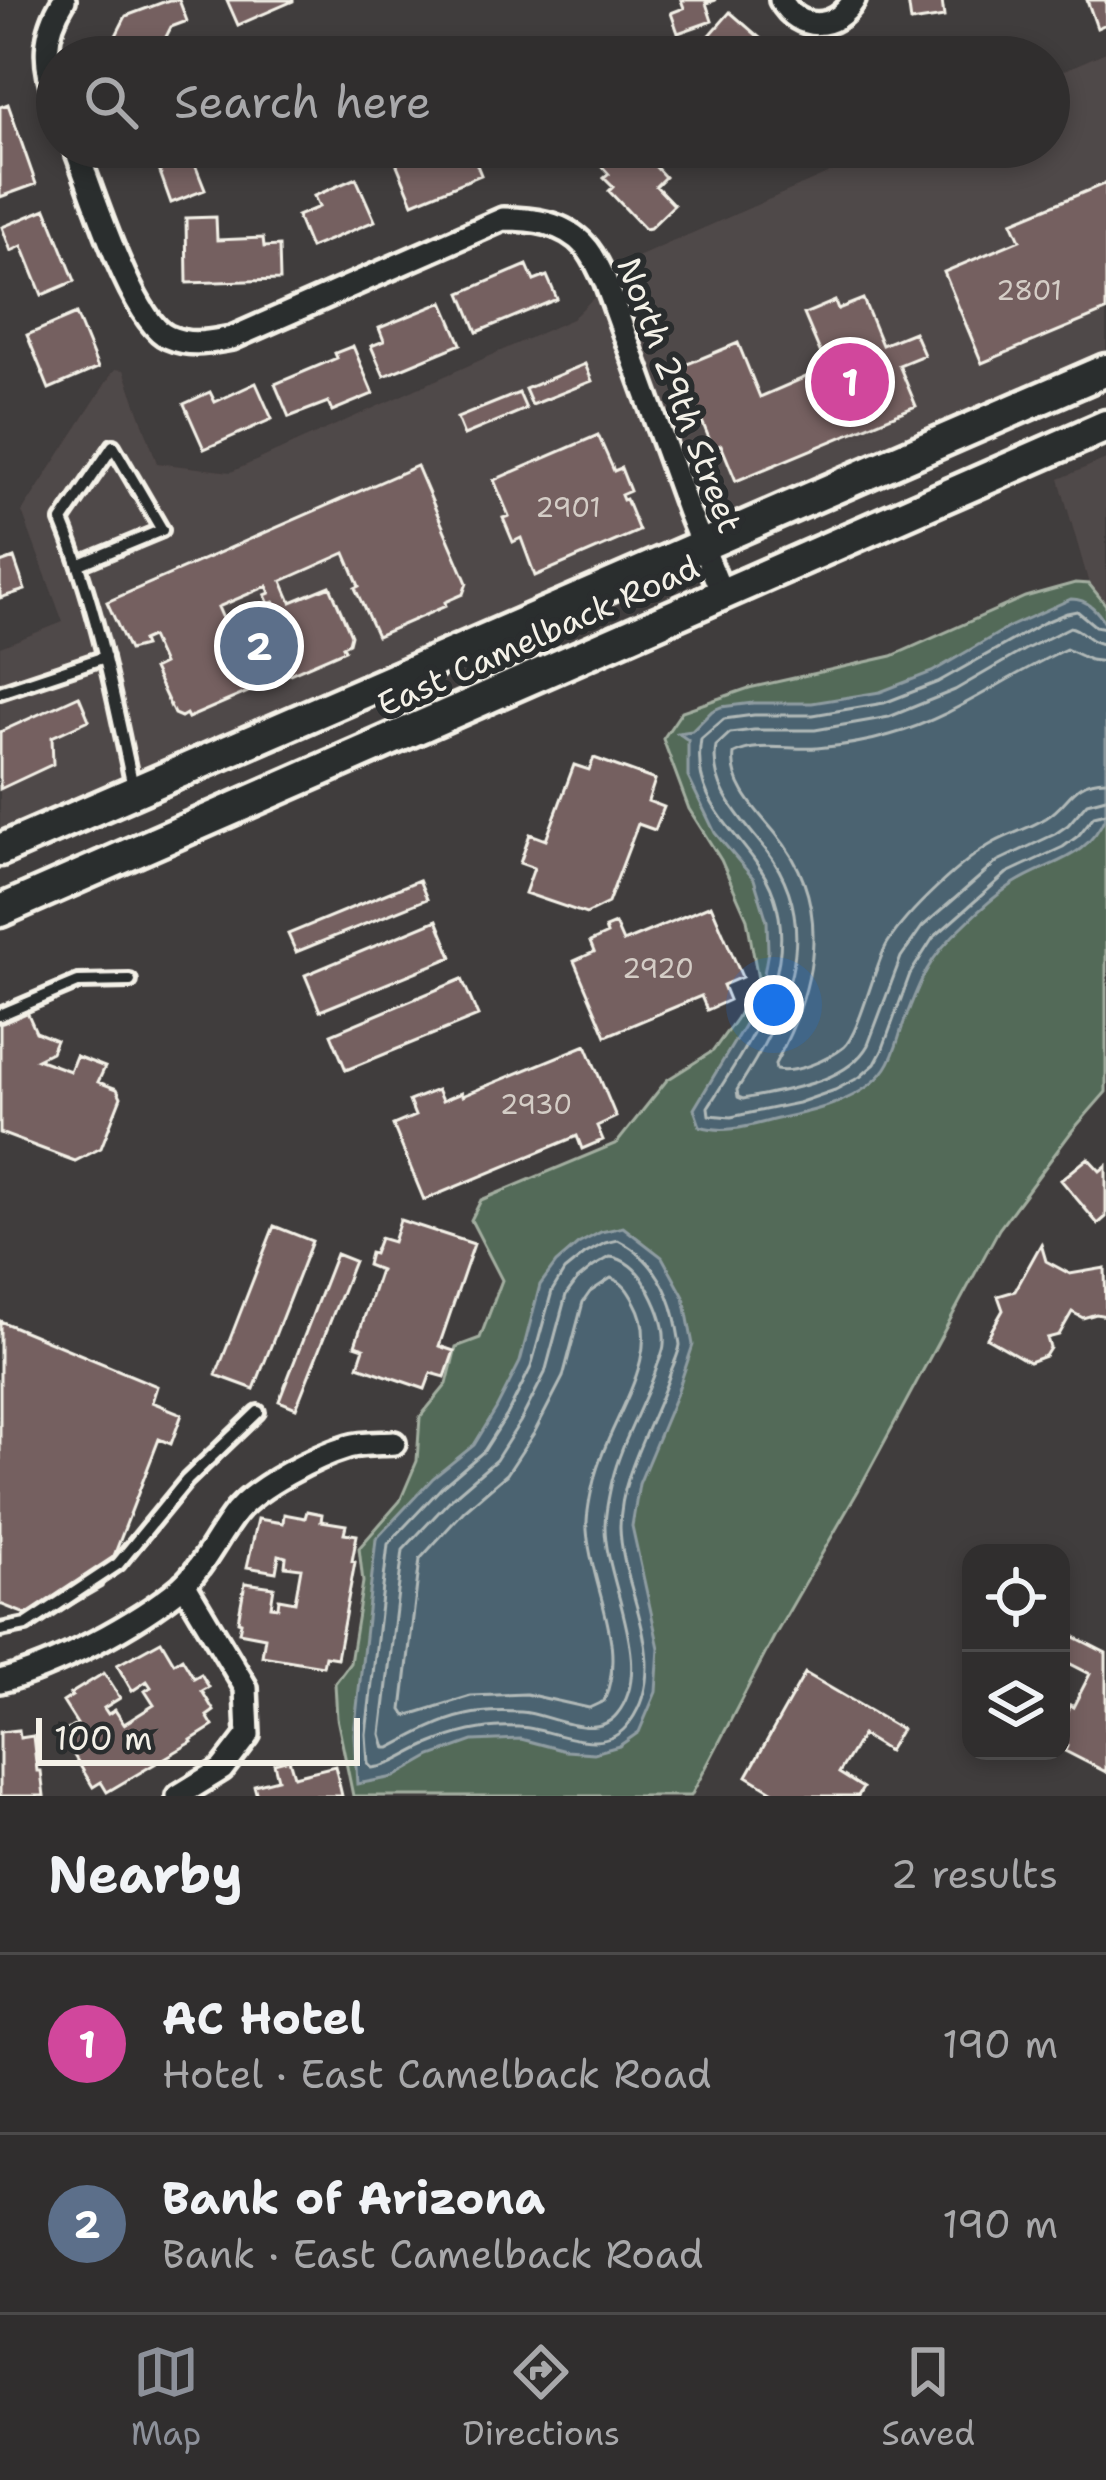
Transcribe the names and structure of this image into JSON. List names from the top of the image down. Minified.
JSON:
{"streets":{"main road":["East Camelback Road"],"street":["North 29th Street"]},"crossings":[["North 29th Street","East Camelback Road"]],"house_numbers":["2801","2901","2920","2930"],"scale_bar":"100 m","page":{"search":"Search here","pins":["1","2"],"scale":"100 m","heading":["Nearby","2 results"],"list":[{"mark":"1","name":"AC Hotel","note":"Hotel · East Camelback Road","value":"190 m"},{"mark":"2","name":"Bank of Arizona","note":"Bank · East Camelback Road","value":"190 m"}],"nav":["Map","Directions","Saved"]}}
